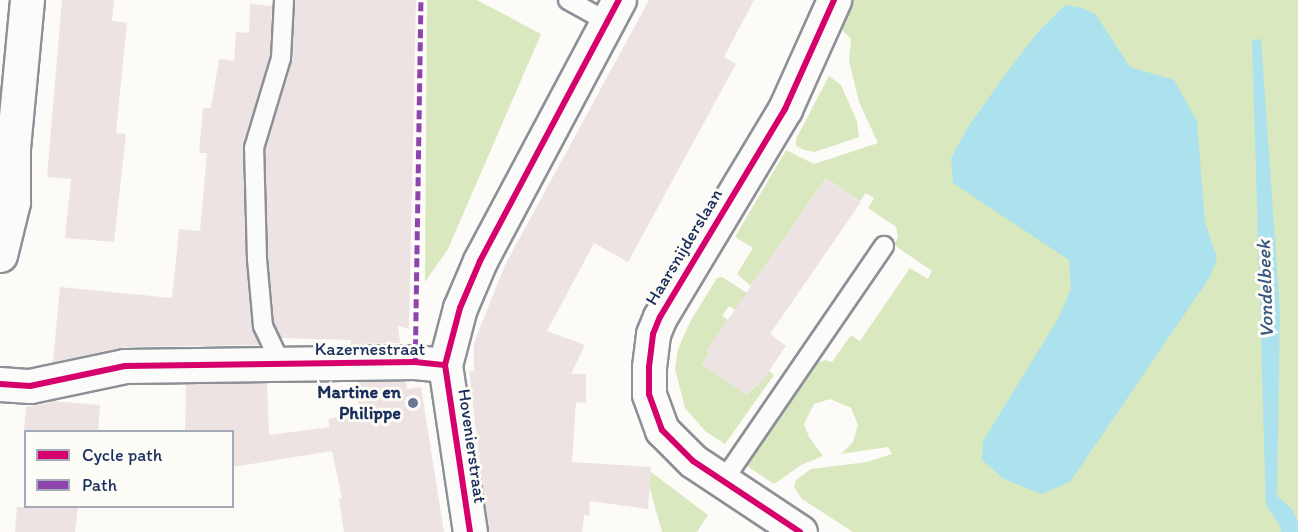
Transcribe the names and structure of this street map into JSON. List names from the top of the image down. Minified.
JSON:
{"streets":{"street":["Haarsnijderslaan","Kazernestraat","Hovenierstraat"]},"crossings":[["Kazernestraat","Hovenierstraat"]],"water":["Vondelbeek"],"places":["Martine en Philippe"],"legend":["Cycle path","Path"]}
